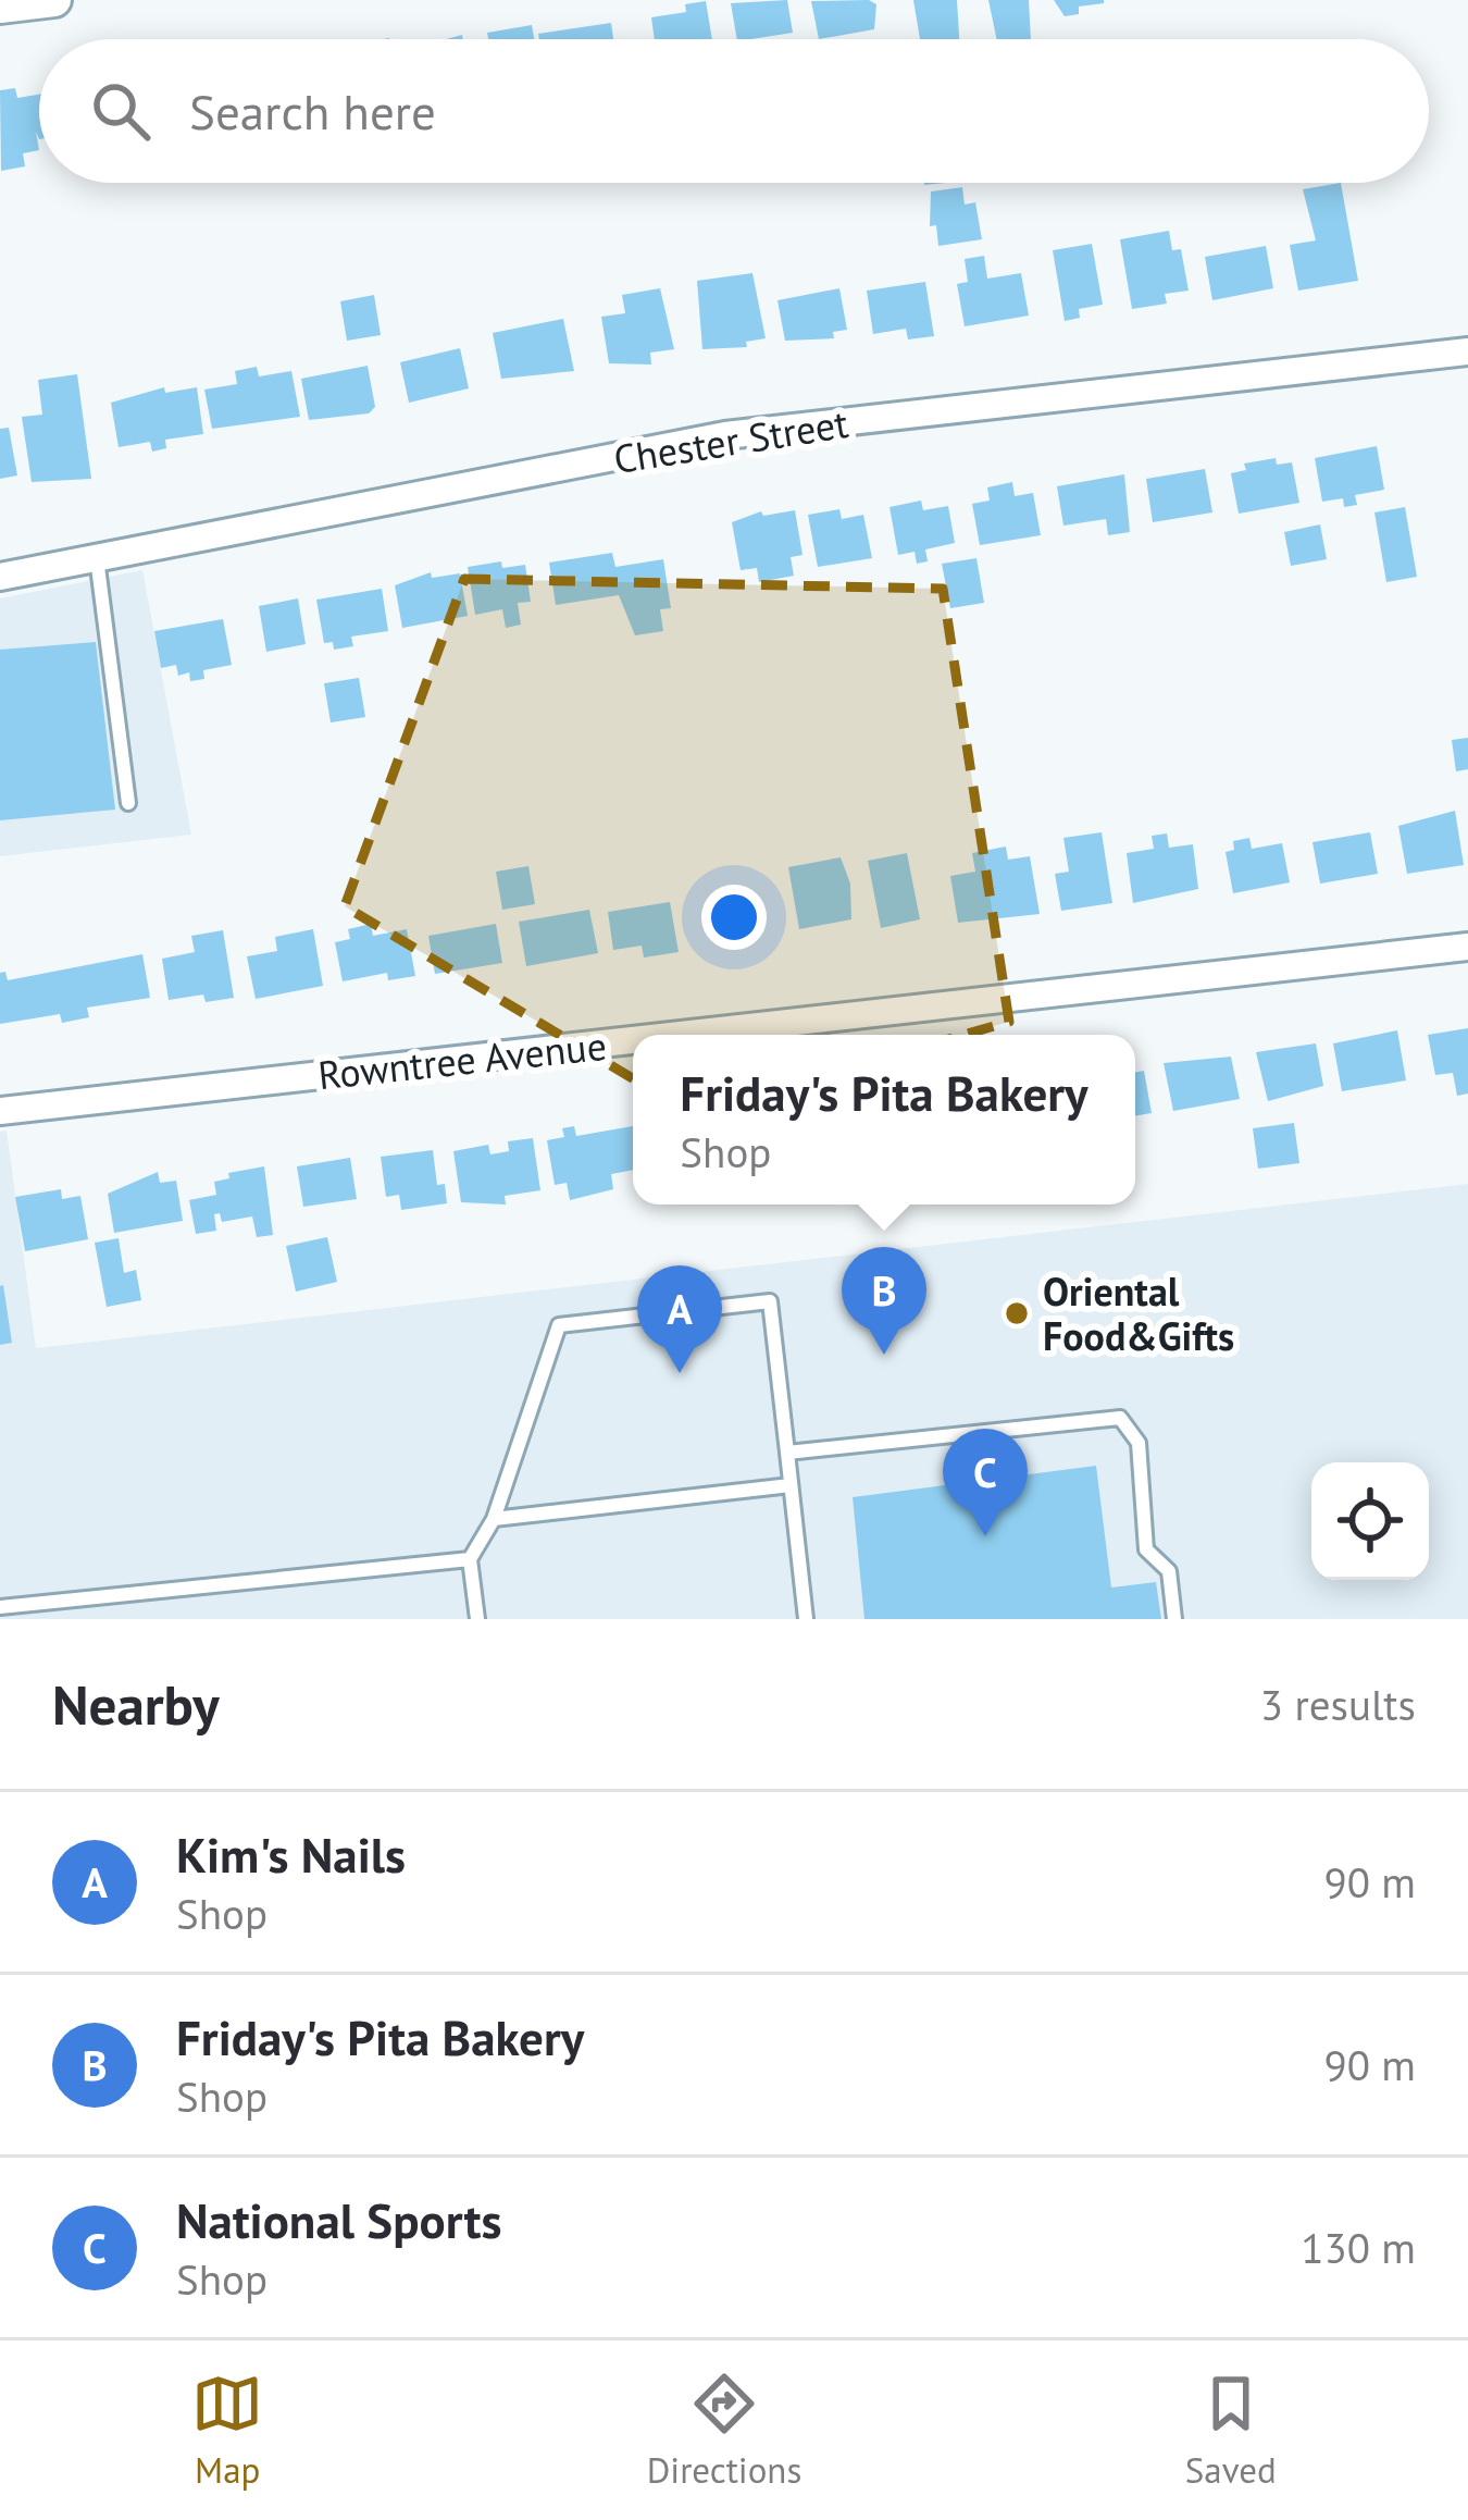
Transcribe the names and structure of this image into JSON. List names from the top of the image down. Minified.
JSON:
{"streets":{"street":["Chester Street","Rowntree Avenue"]},"places":["Oriental Food&Gifts"],"page":{"search":"Search here","popup":["Friday's Pita Bakery","Shop"],"pins":["B","A","C"],"heading":["Nearby","3 results"],"list":[{"mark":"A","name":"Kim's Nails","note":"Shop","value":"90 m"},{"mark":"B","name":"Friday's Pita Bakery","note":"Shop","value":"90 m"},{"mark":"C","name":"National Sports","note":"Shop","value":"130 m"}],"nav":["Map","Directions","Saved"]}}
